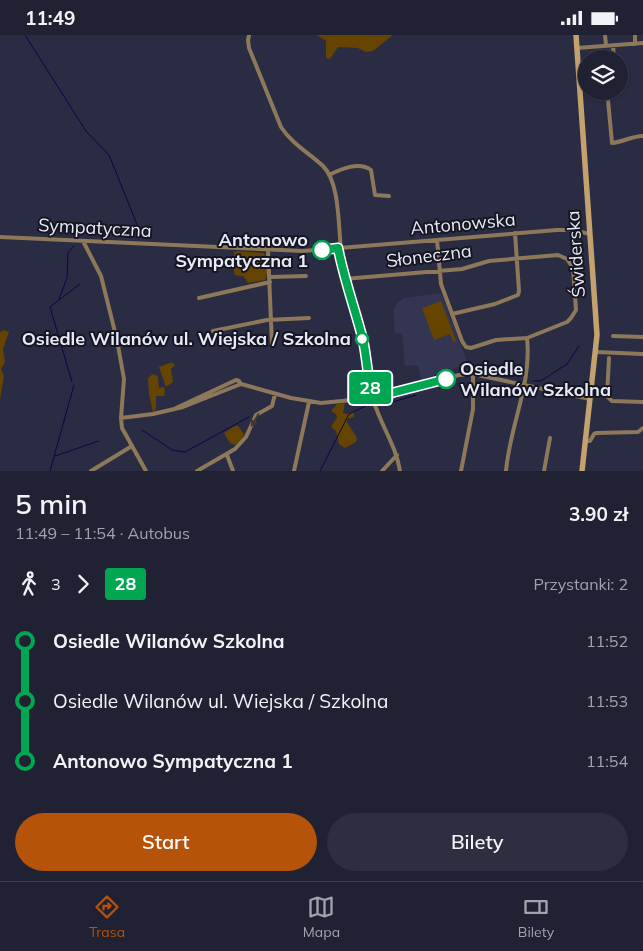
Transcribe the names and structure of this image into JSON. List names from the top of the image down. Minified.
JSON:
{"streets":{"street":["Antonowska","Sympatyczna","Świderska","Słoneczna"]},"crossings":[["Antonowska","Sympatyczna"],["Antonowska","Świderska"]],"places":["Antonowo Sympatyczna 1","Osiedle Wilanów ul. Wiejska / Szkolna","Osiedle Wilanów Szkolna"],"lines":["bus line 28"],"page":{"status":"11:49","on_map":"28","heading":["5 min","11:49 – 11:54 · Autobus","3.90 zł"],"legs":["3","28","Przystanki: 2"],"list":[{"name":"Osiedle Wilanów Szkolna","value":"11:52"},{"name":"Osiedle Wilanów ul. Wiejska / Szkolna","value":"11:53"},{"name":"Antonowo Sympatyczna 1","value":"11:54"}],"buttons":["Start","Bilety"],"tabs":["Trasa","Mapa","Bilety"]}}
